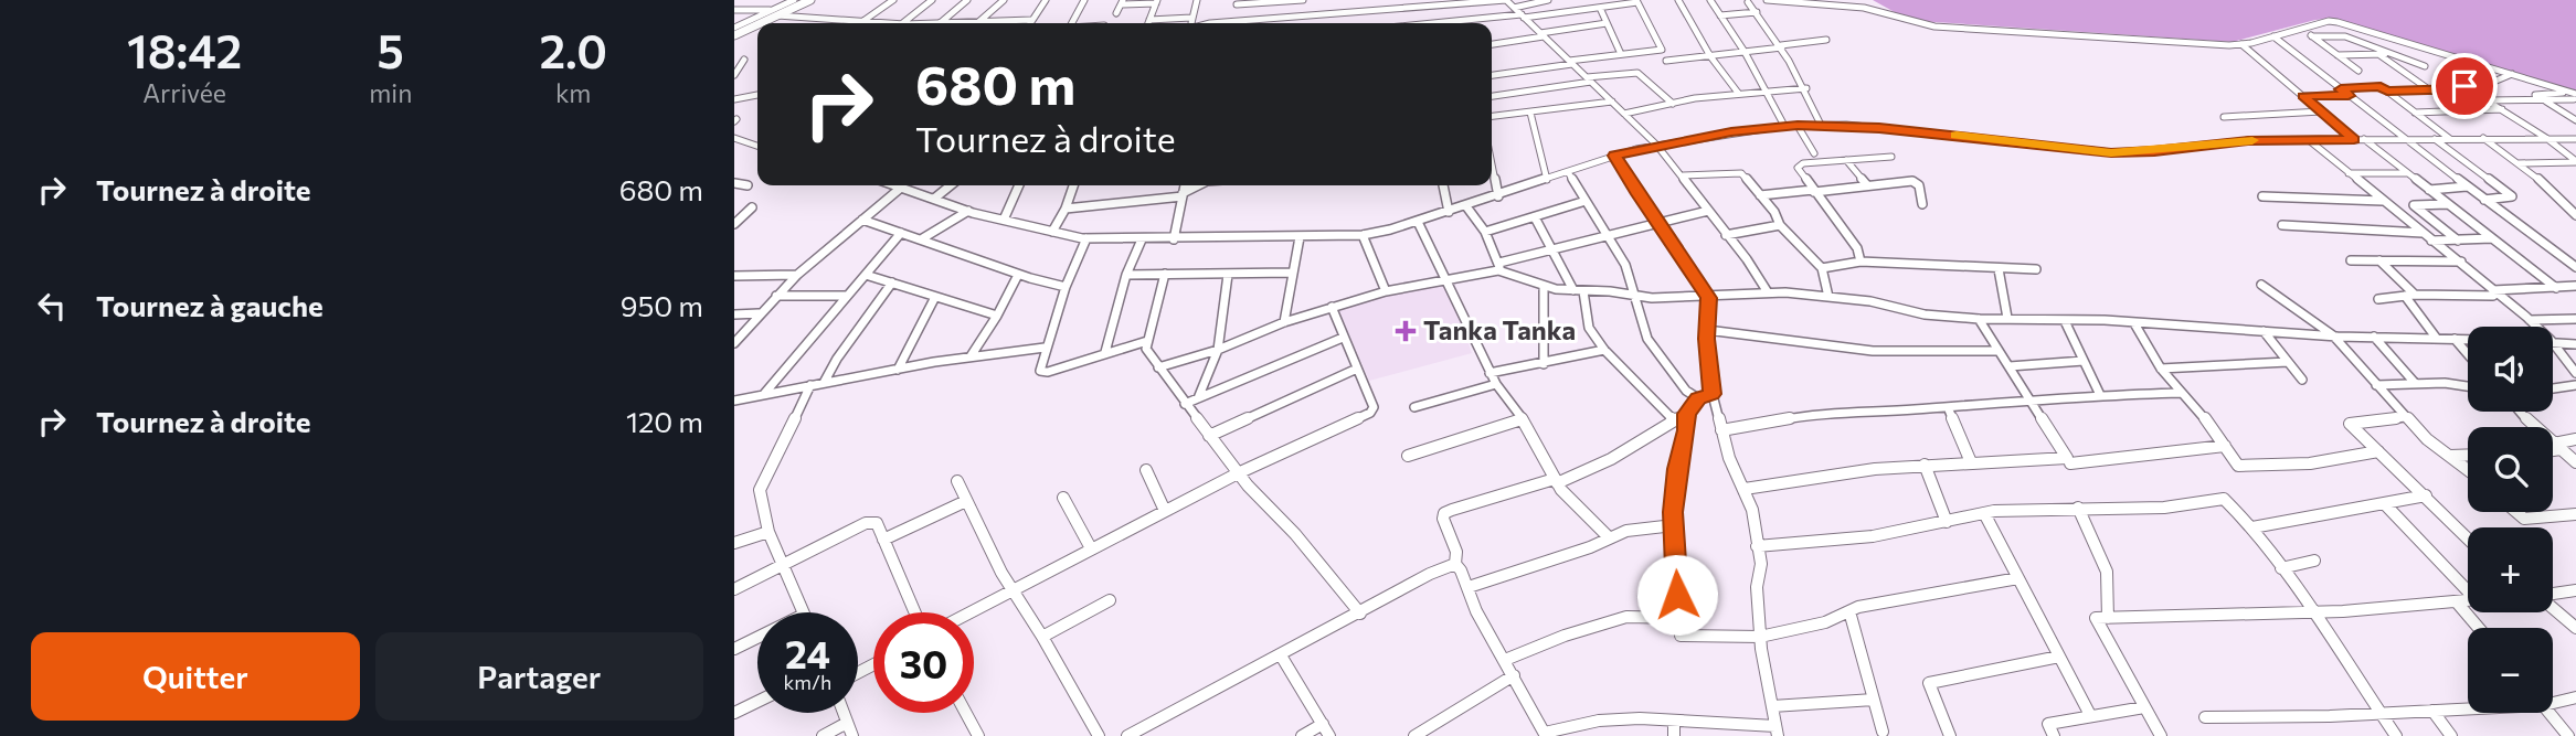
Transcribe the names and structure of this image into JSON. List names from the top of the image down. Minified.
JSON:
{"places":{"health":["Tanka Tanka"]},"page":{"eta":["18:42","Arrivée","5","min","2.0","km"],"turn":["680 m","Tournez à droite"],"list":[{"name":"Tournez à droite","value":"680 m"},{"name":"Tournez à gauche","value":"950 m"},{"name":"Tournez à droite","value":"120 m"}],"map_buttons":["+","−"],"speed":"24 km/h","limit":"30","buttons":["Quitter","Partager"]}}
